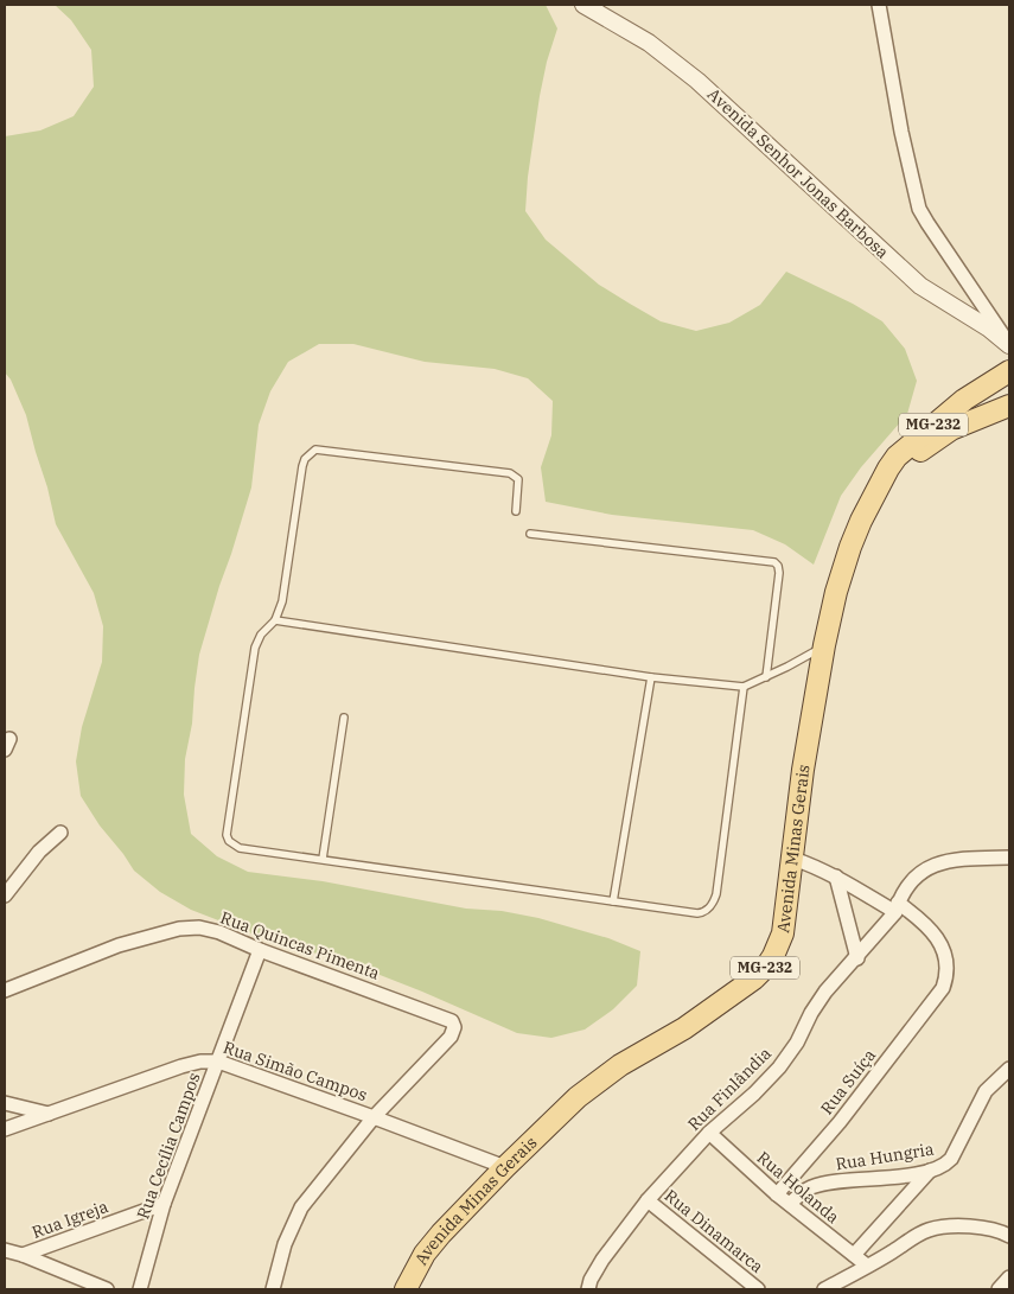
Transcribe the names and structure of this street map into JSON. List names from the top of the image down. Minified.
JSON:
{"streets":{"main road":["MG-232","Avenida Minas Gerais"],"street":["Avenida Senhor Jonas Barbosa","Rua Quincas Pimenta","Rua Simão Campos","Rua Suíça","Rua Finlândia","Rua Cecília Campos","Rua Hungria","Rua Holanda","Rua Igreja","Rua Dinamarca"]},"crossings":[["MG-232","Avenida Minas Gerais"],["Avenida Minas Gerais","Rua Simão Campos"],["Rua Quincas Pimenta","Rua Simão Campos"],["Rua Quincas Pimenta","Rua Cecília Campos"],["Rua Simão Campos","Rua Cecília Campos"],["Rua Suíça","Rua Finlândia"],["Rua Suíça","Rua Holanda"],["Rua Finlândia","Rua Holanda"],["Rua Finlândia","Rua Dinamarca"],["Rua Cecília Campos","Rua Igreja"],["Rua Hungria","Rua Holanda"]]}
